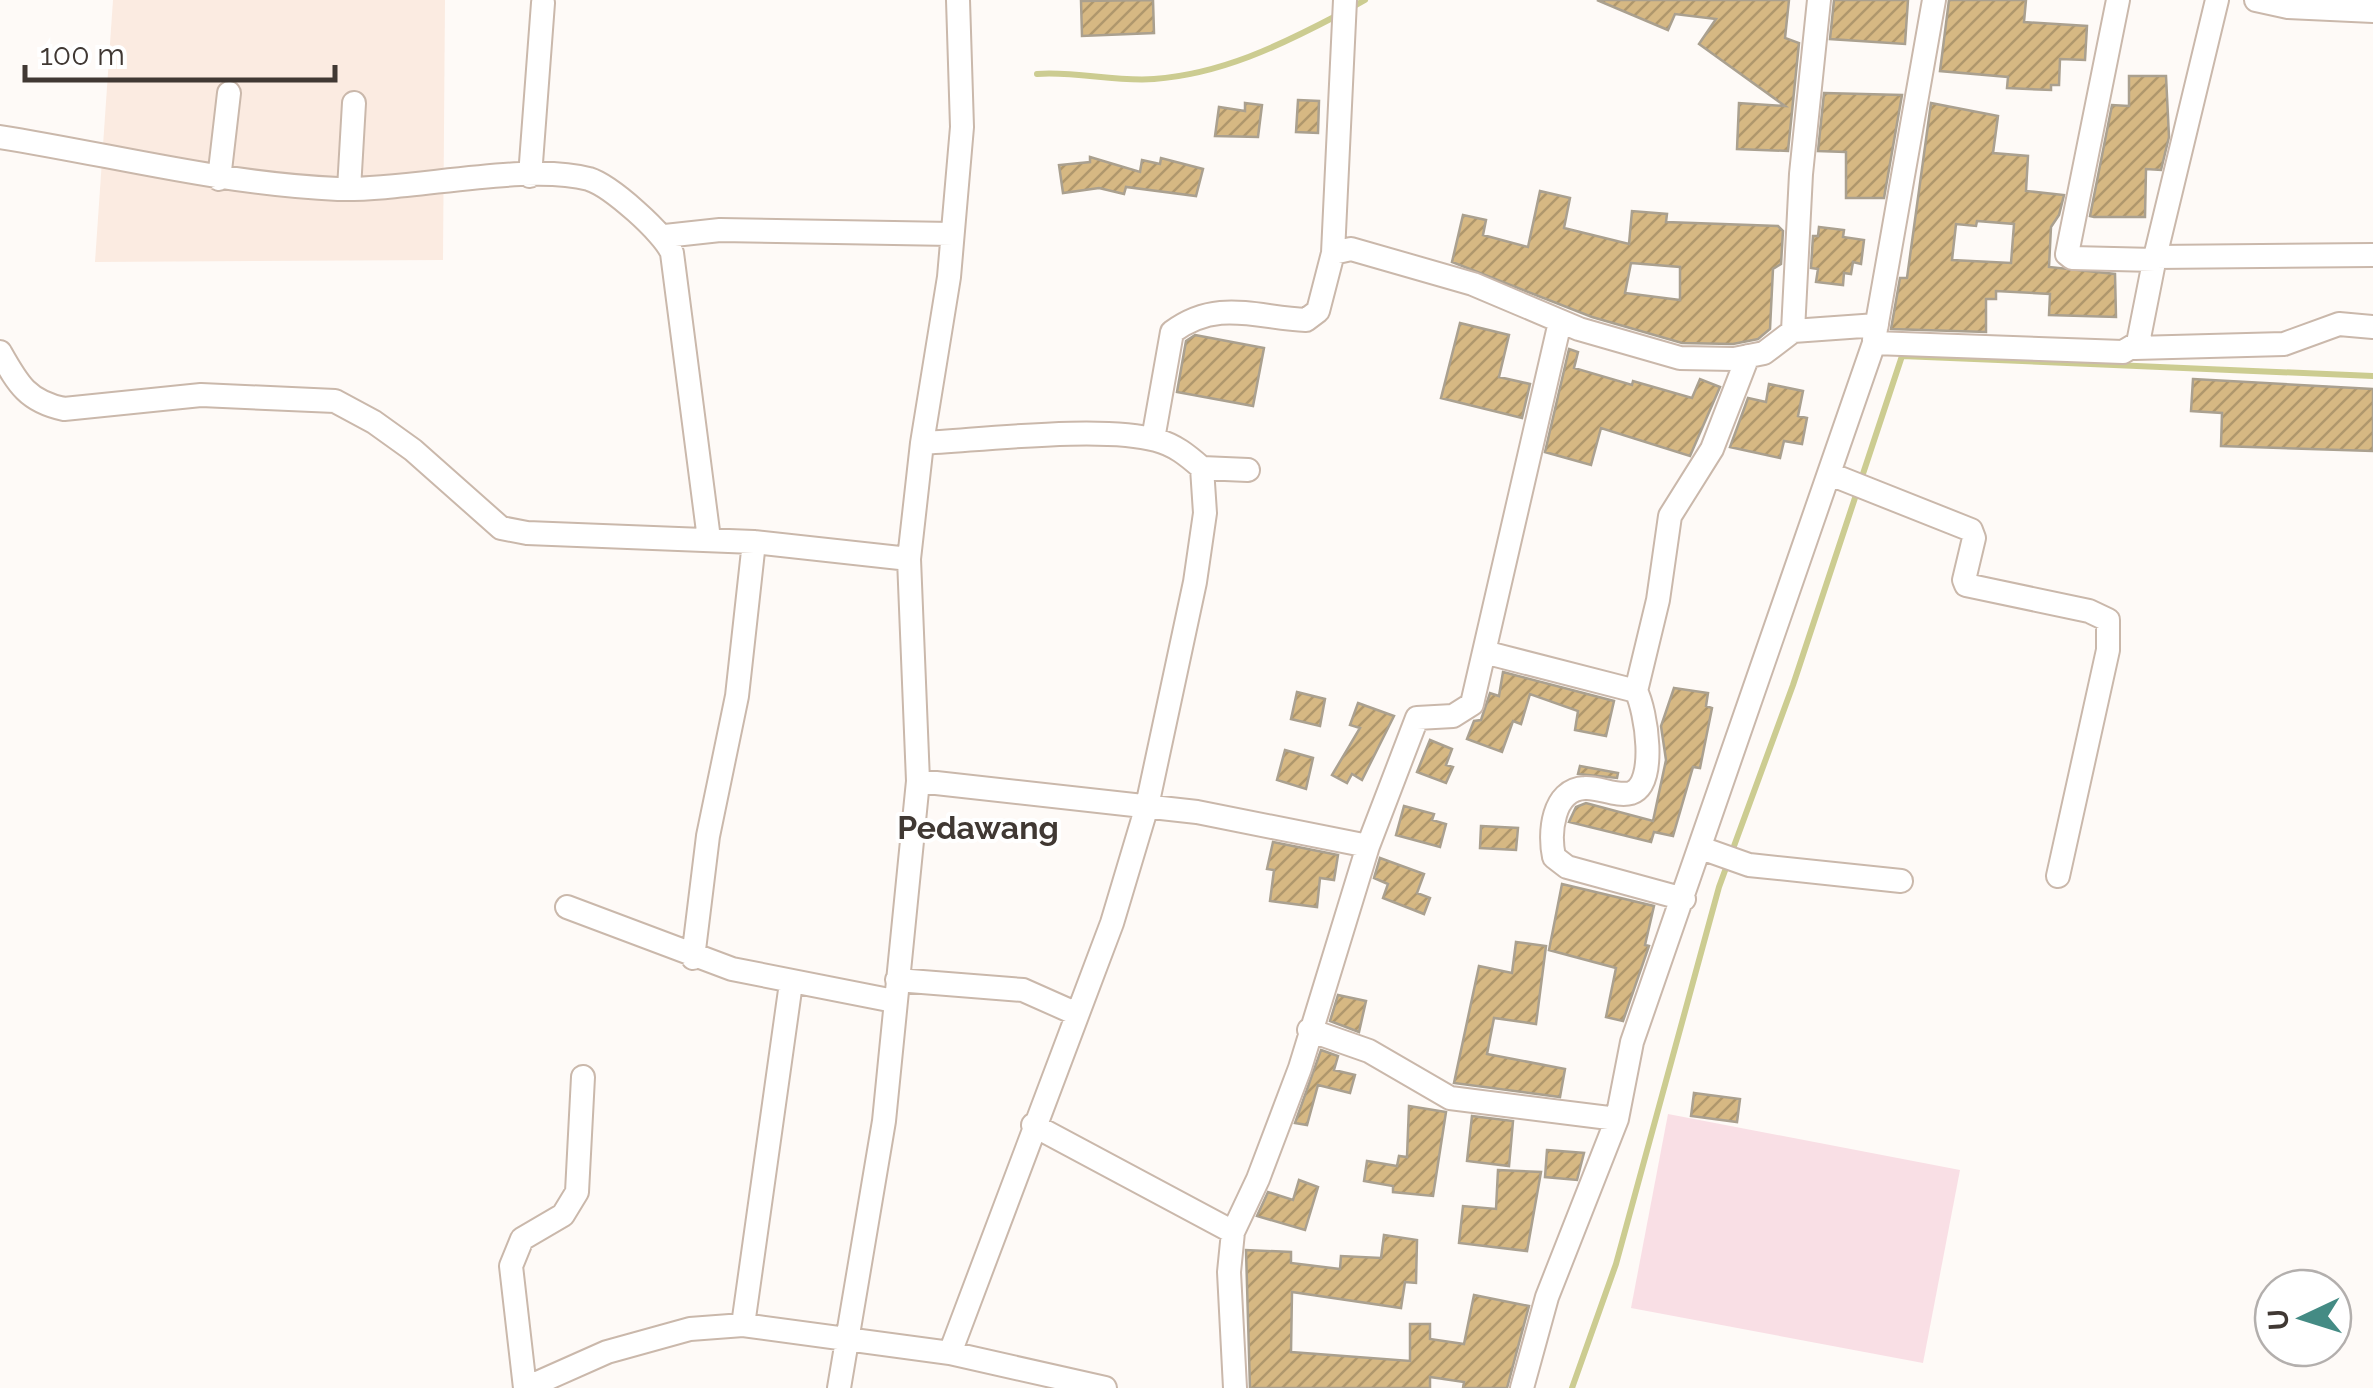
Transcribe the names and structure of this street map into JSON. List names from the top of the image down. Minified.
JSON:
{"districts":["Pedawang"],"scale_bar":"100 m","north":"left"}
